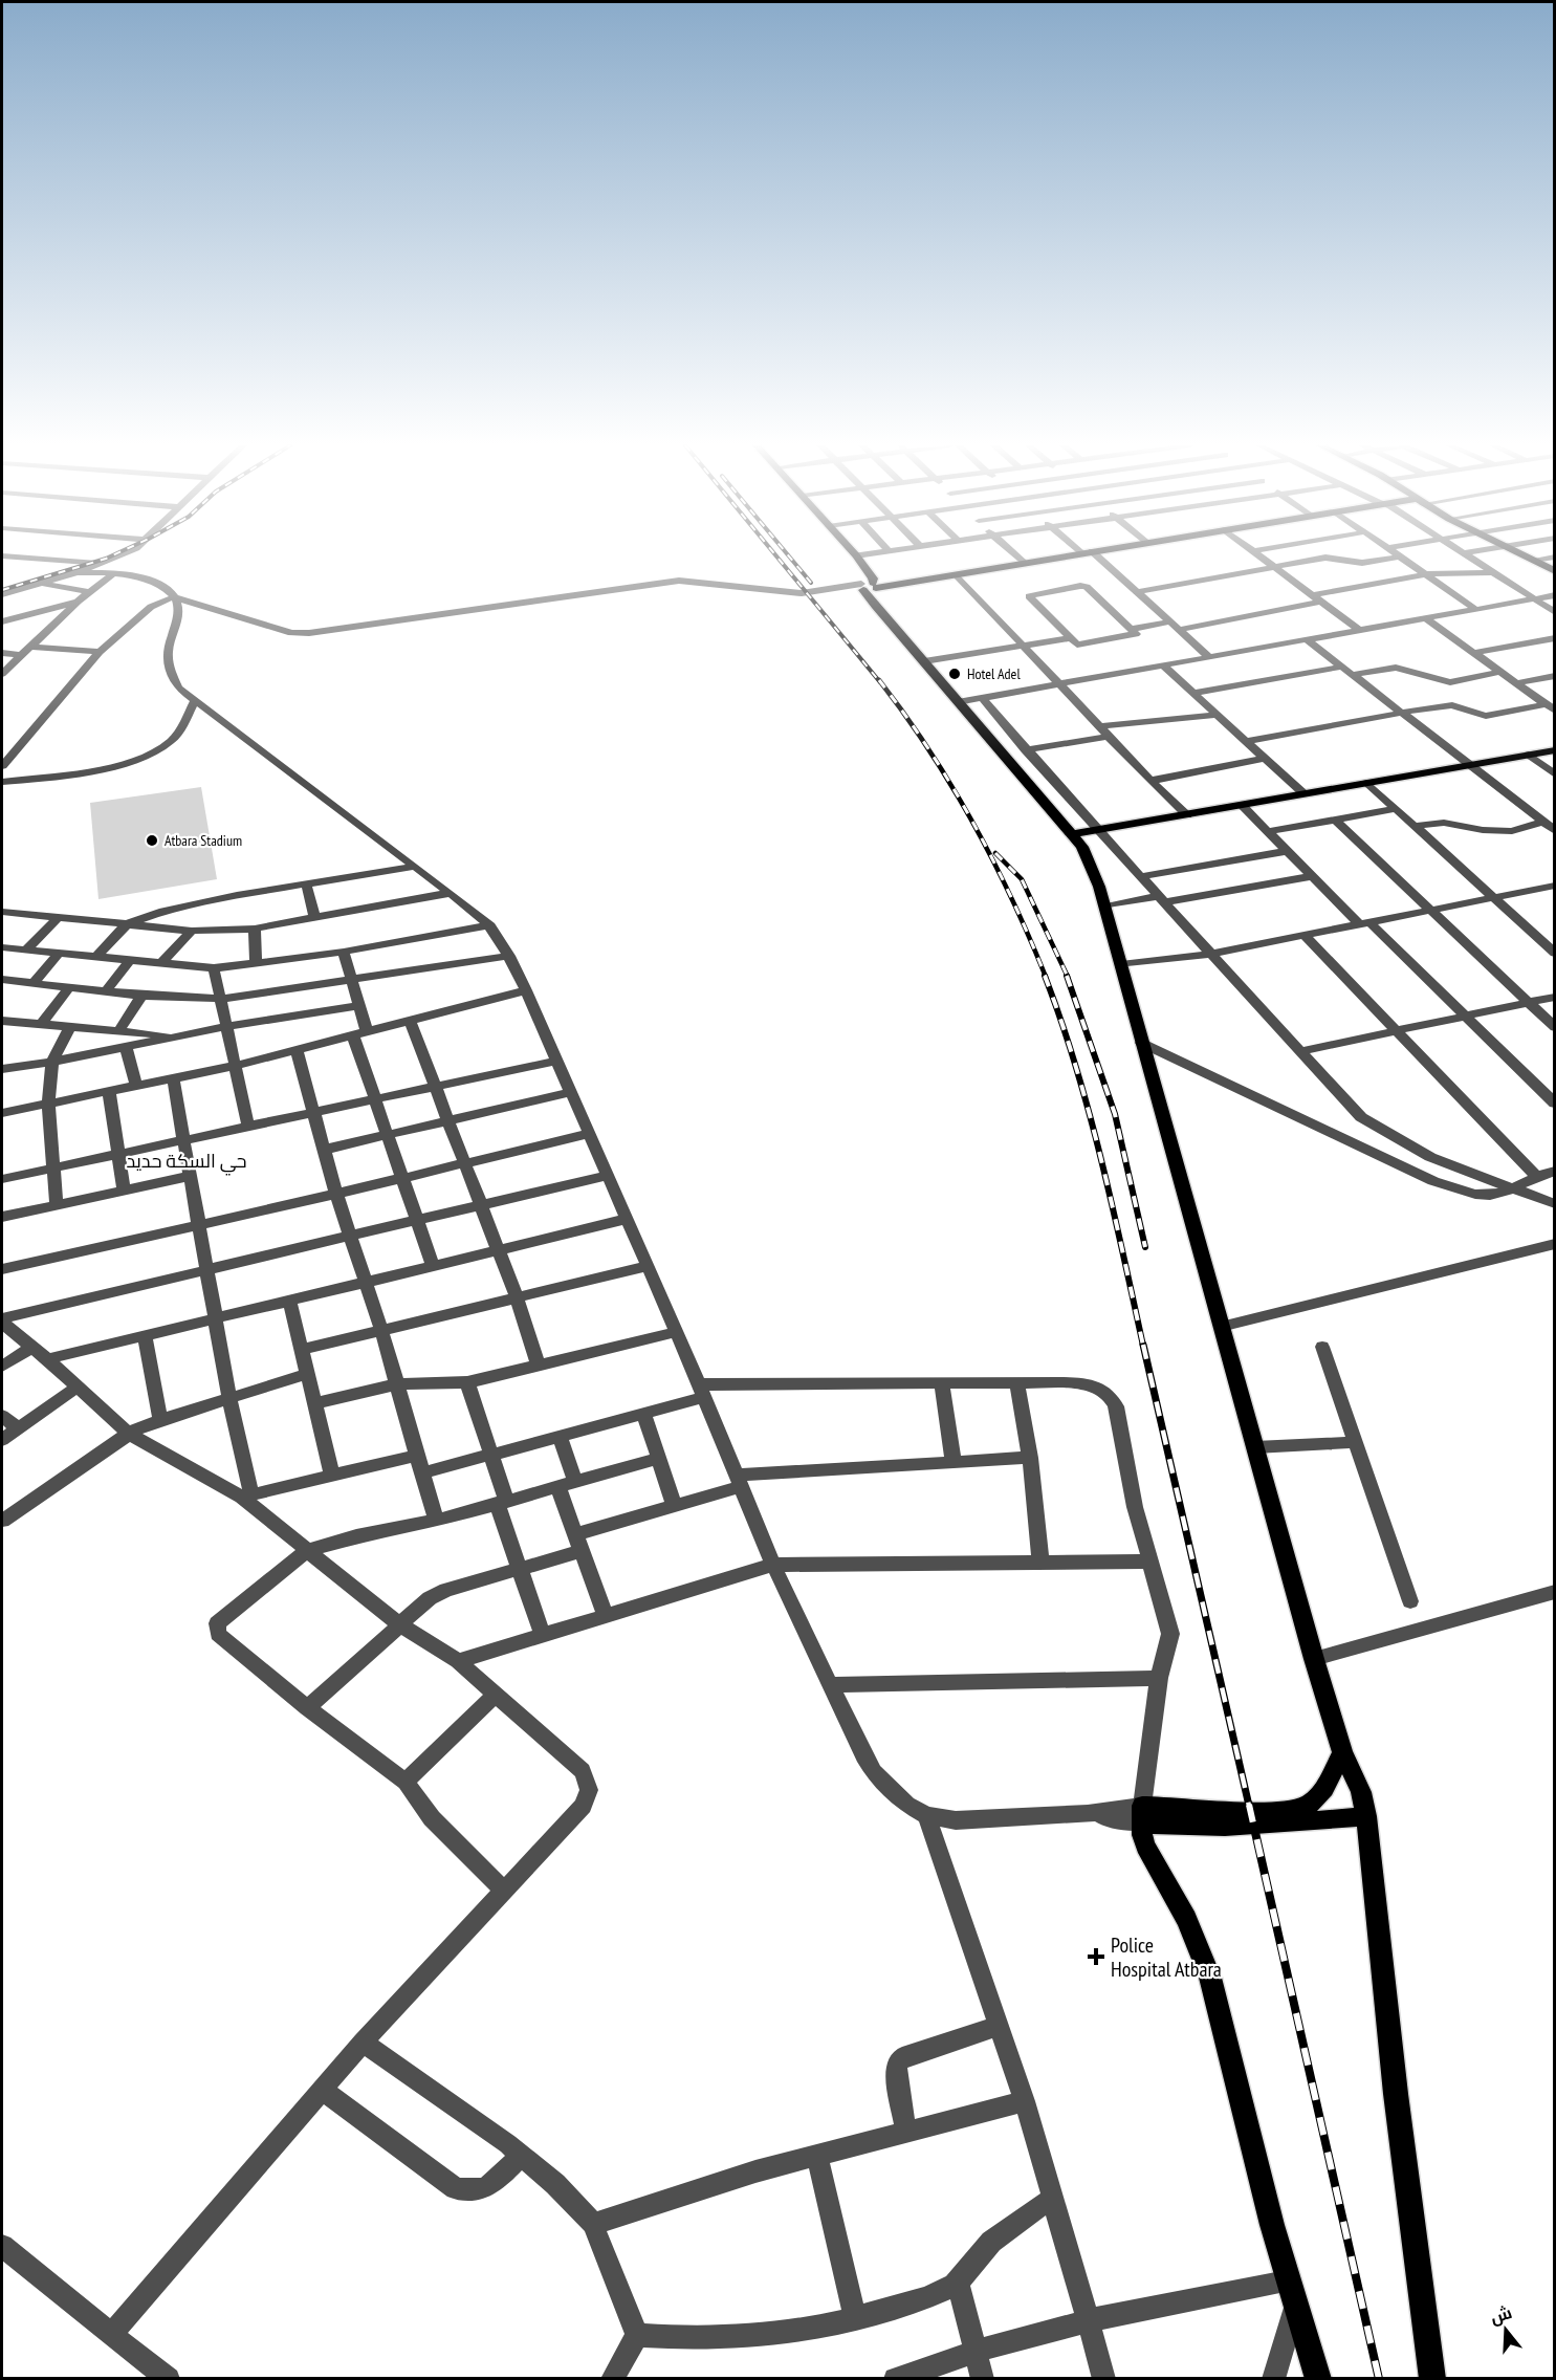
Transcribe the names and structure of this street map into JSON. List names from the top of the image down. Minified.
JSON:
{"districts":["حي السكة حديد"],"places":{"other":["Hotel Adel","Atbara Stadium"],"health":["Police Hospital Atbara"]},"north":"top"}
